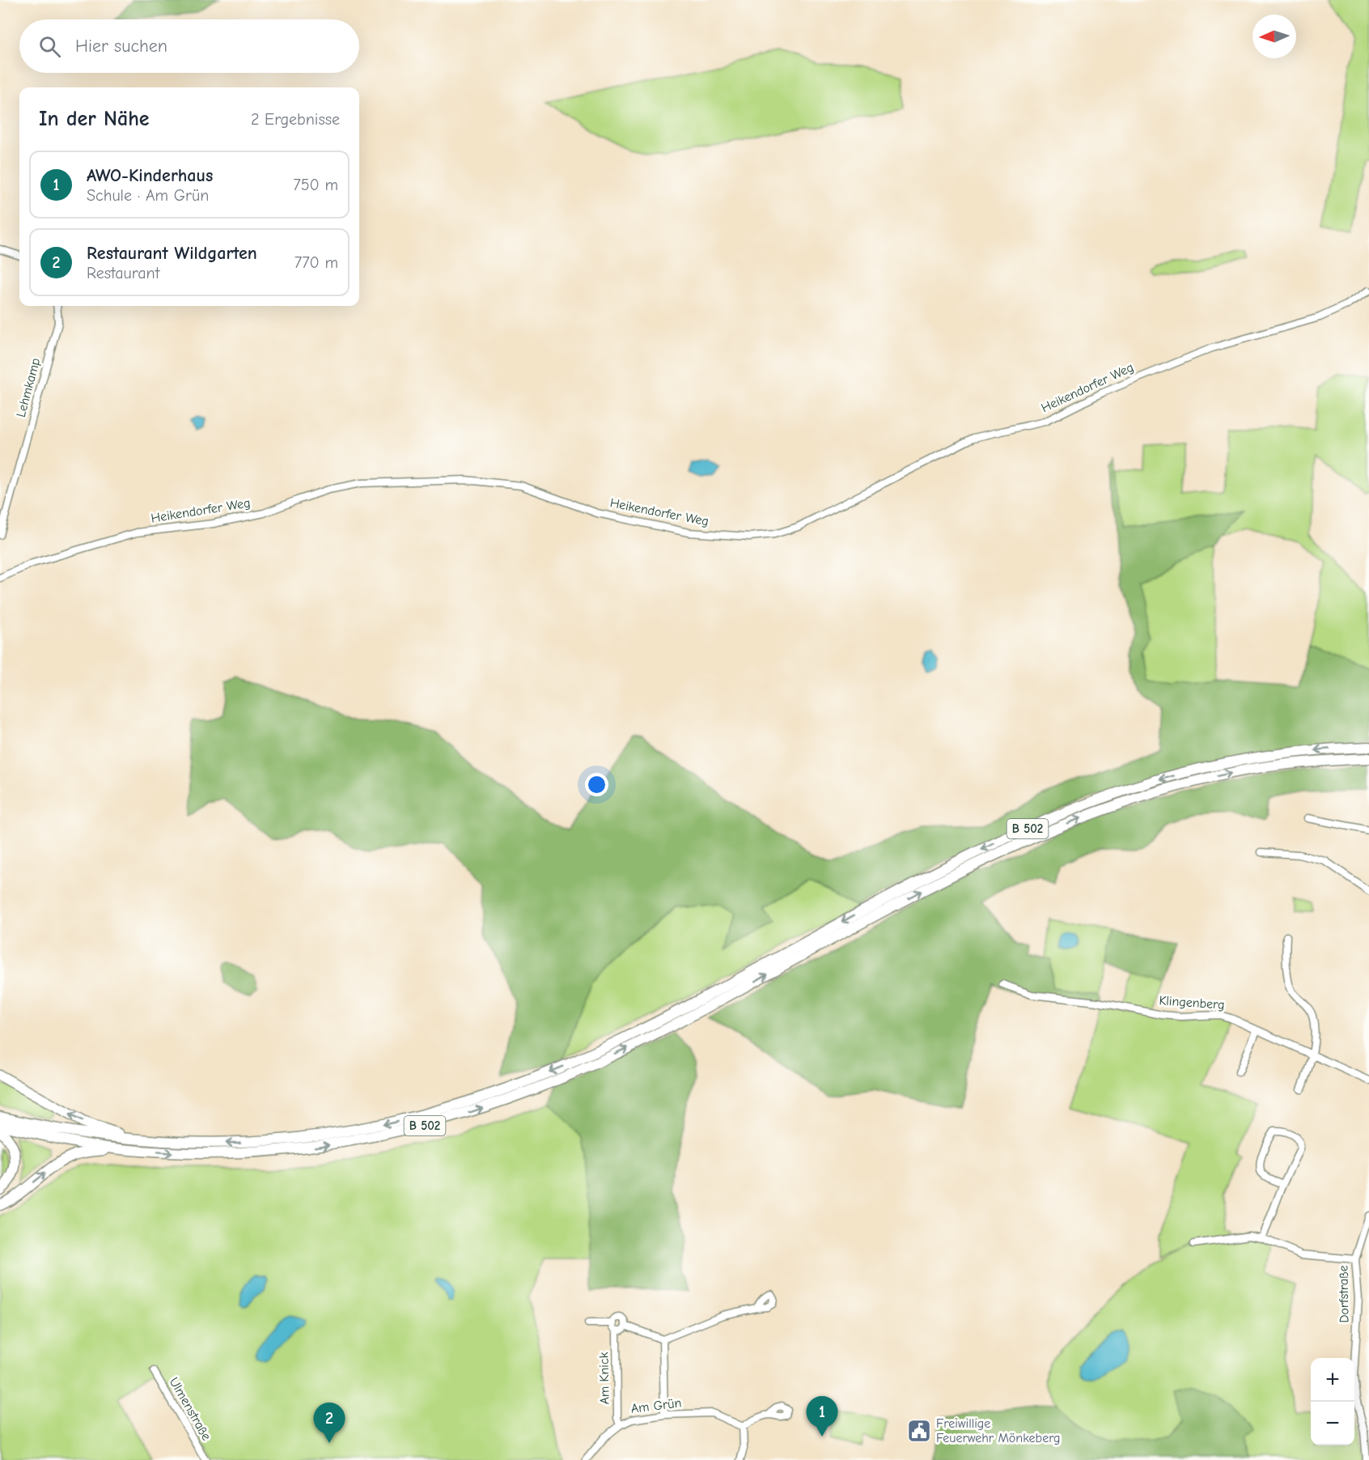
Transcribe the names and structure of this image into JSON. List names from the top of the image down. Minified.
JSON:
{"streets":{"highway":["B 502"],"street":["Lehmkamp","Heikendorfer Weg","Klingenberg","Dorfstraße","Am Knick","Am Grün","Ulmenstraße"]},"crossings":[["Am Knick","Am Grün"]],"places":{"public building":["Freiwillige Feuerwehr Mönkeberg"]},"north":"left","page":{"search":"Hier suchen","heading":["In der Nähe","2 Ergebnisse"],"list":[{"mark":"1","name":"AWO-Kinderhaus","note":"Schule · Am Grün","value":"750 m"},{"mark":"2","name":"Restaurant Wildgarten","note":"Restaurant","value":"770 m"}],"map_buttons":["+","−"],"pins":["1","2"]}}
